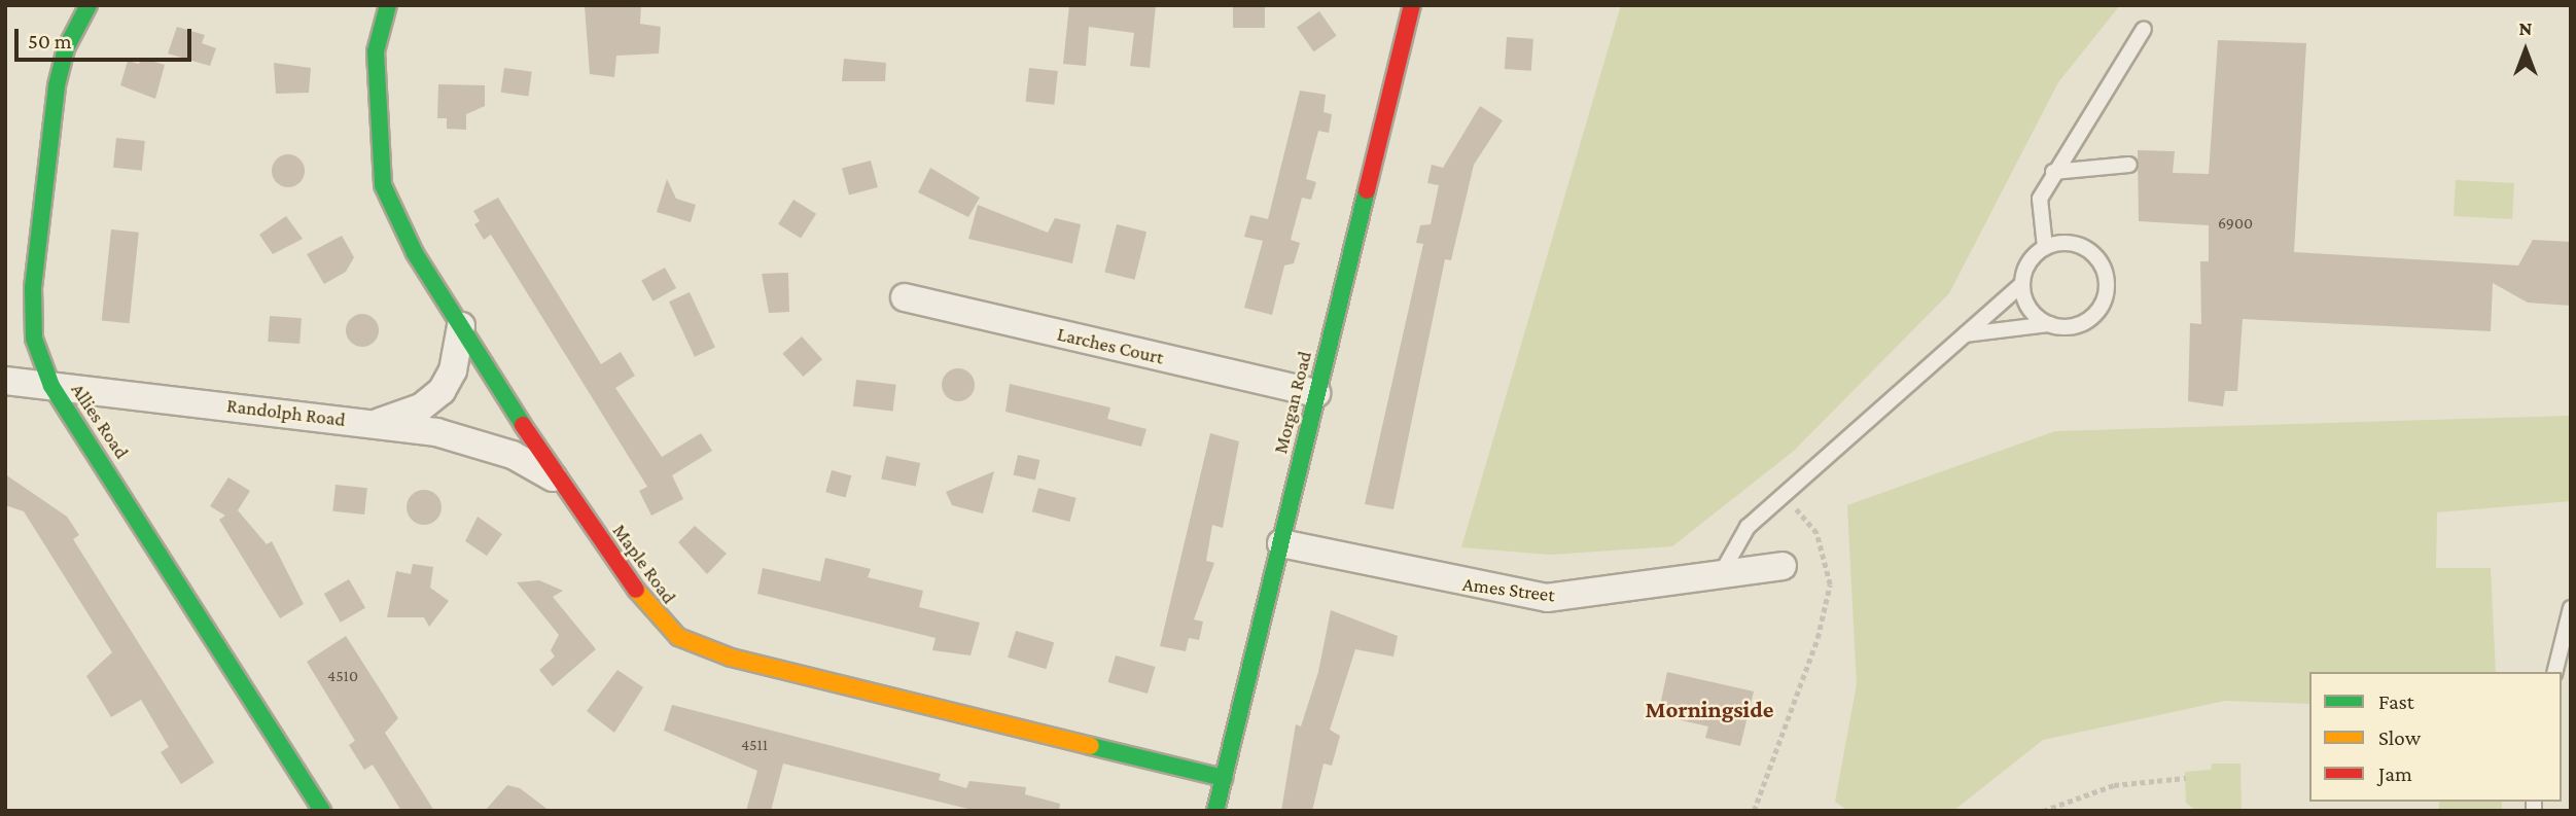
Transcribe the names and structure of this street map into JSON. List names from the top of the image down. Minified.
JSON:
{"streets":{"street":["Larches Court","Morgan Road","Randolph Road","Allies Road","Maple Road","Ames Street"]},"crossings":[["Larches Court","Morgan Road"],["Morgan Road","Maple Road"],["Morgan Road","Ames Street"],["Randolph Road","Allies Road"],["Randolph Road","Maple Road"]],"districts":["Morningside"],"house_numbers":["6900","4510","4511"],"legend":["Fast","Slow","Jam"],"scale_bar":"50 m","north":"top"}
